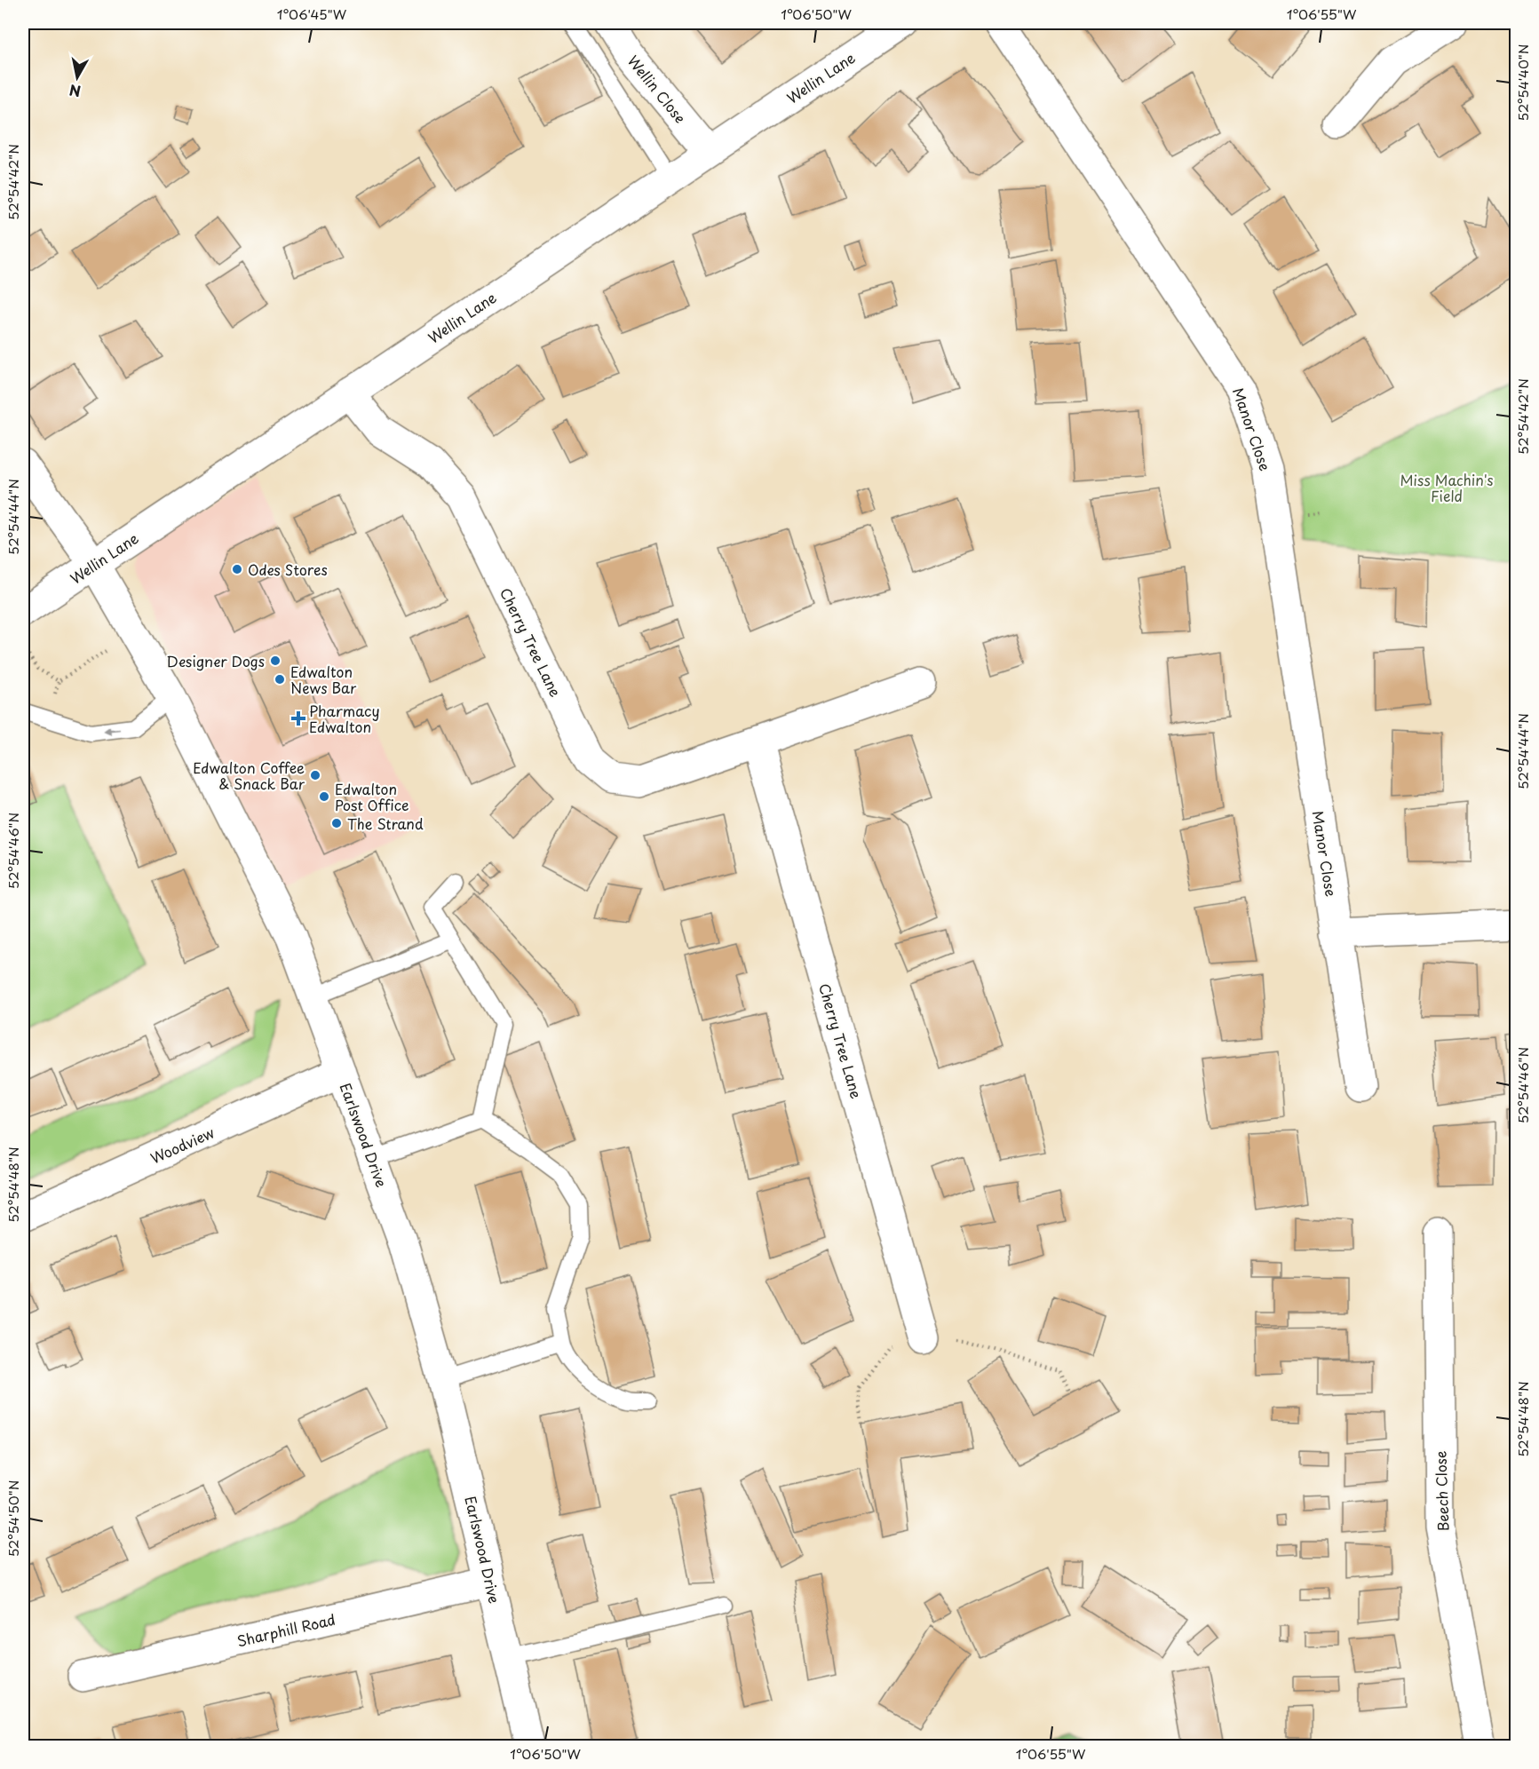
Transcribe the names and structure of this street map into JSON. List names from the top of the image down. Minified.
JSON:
{"streets":{"street":["Wellin Lane","Wellin Close","Manor Close","Cherry Tree Lane","Earlswood Drive","Woodview","Beech Close","Sharphill Road"]},"crossings":[["Wellin Lane","Wellin Close"],["Wellin Lane","Cherry Tree Lane"],["Wellin Lane","Earlswood Drive"],["Earlswood Drive","Woodview"],["Earlswood Drive","Sharphill Road"]],"parks":["Miss Machin's Field"],"places":{"other":["Odes Stores","Designer Dogs","Edwalton News Bar","Edwalton Coffee & Snack Bar","Edwalton Post Office","The Strand"],"health":["Pharmacy Edwalton"]},"north":"bottom","coordinates":["1°06'45\"W","1°06'50\"W","1°06'55\"W","52°54'40\"N","52°54'42\"N","52°54'44\"N","52°54'46\"N","52°54'48\"N","52°54'50\"N"]}
